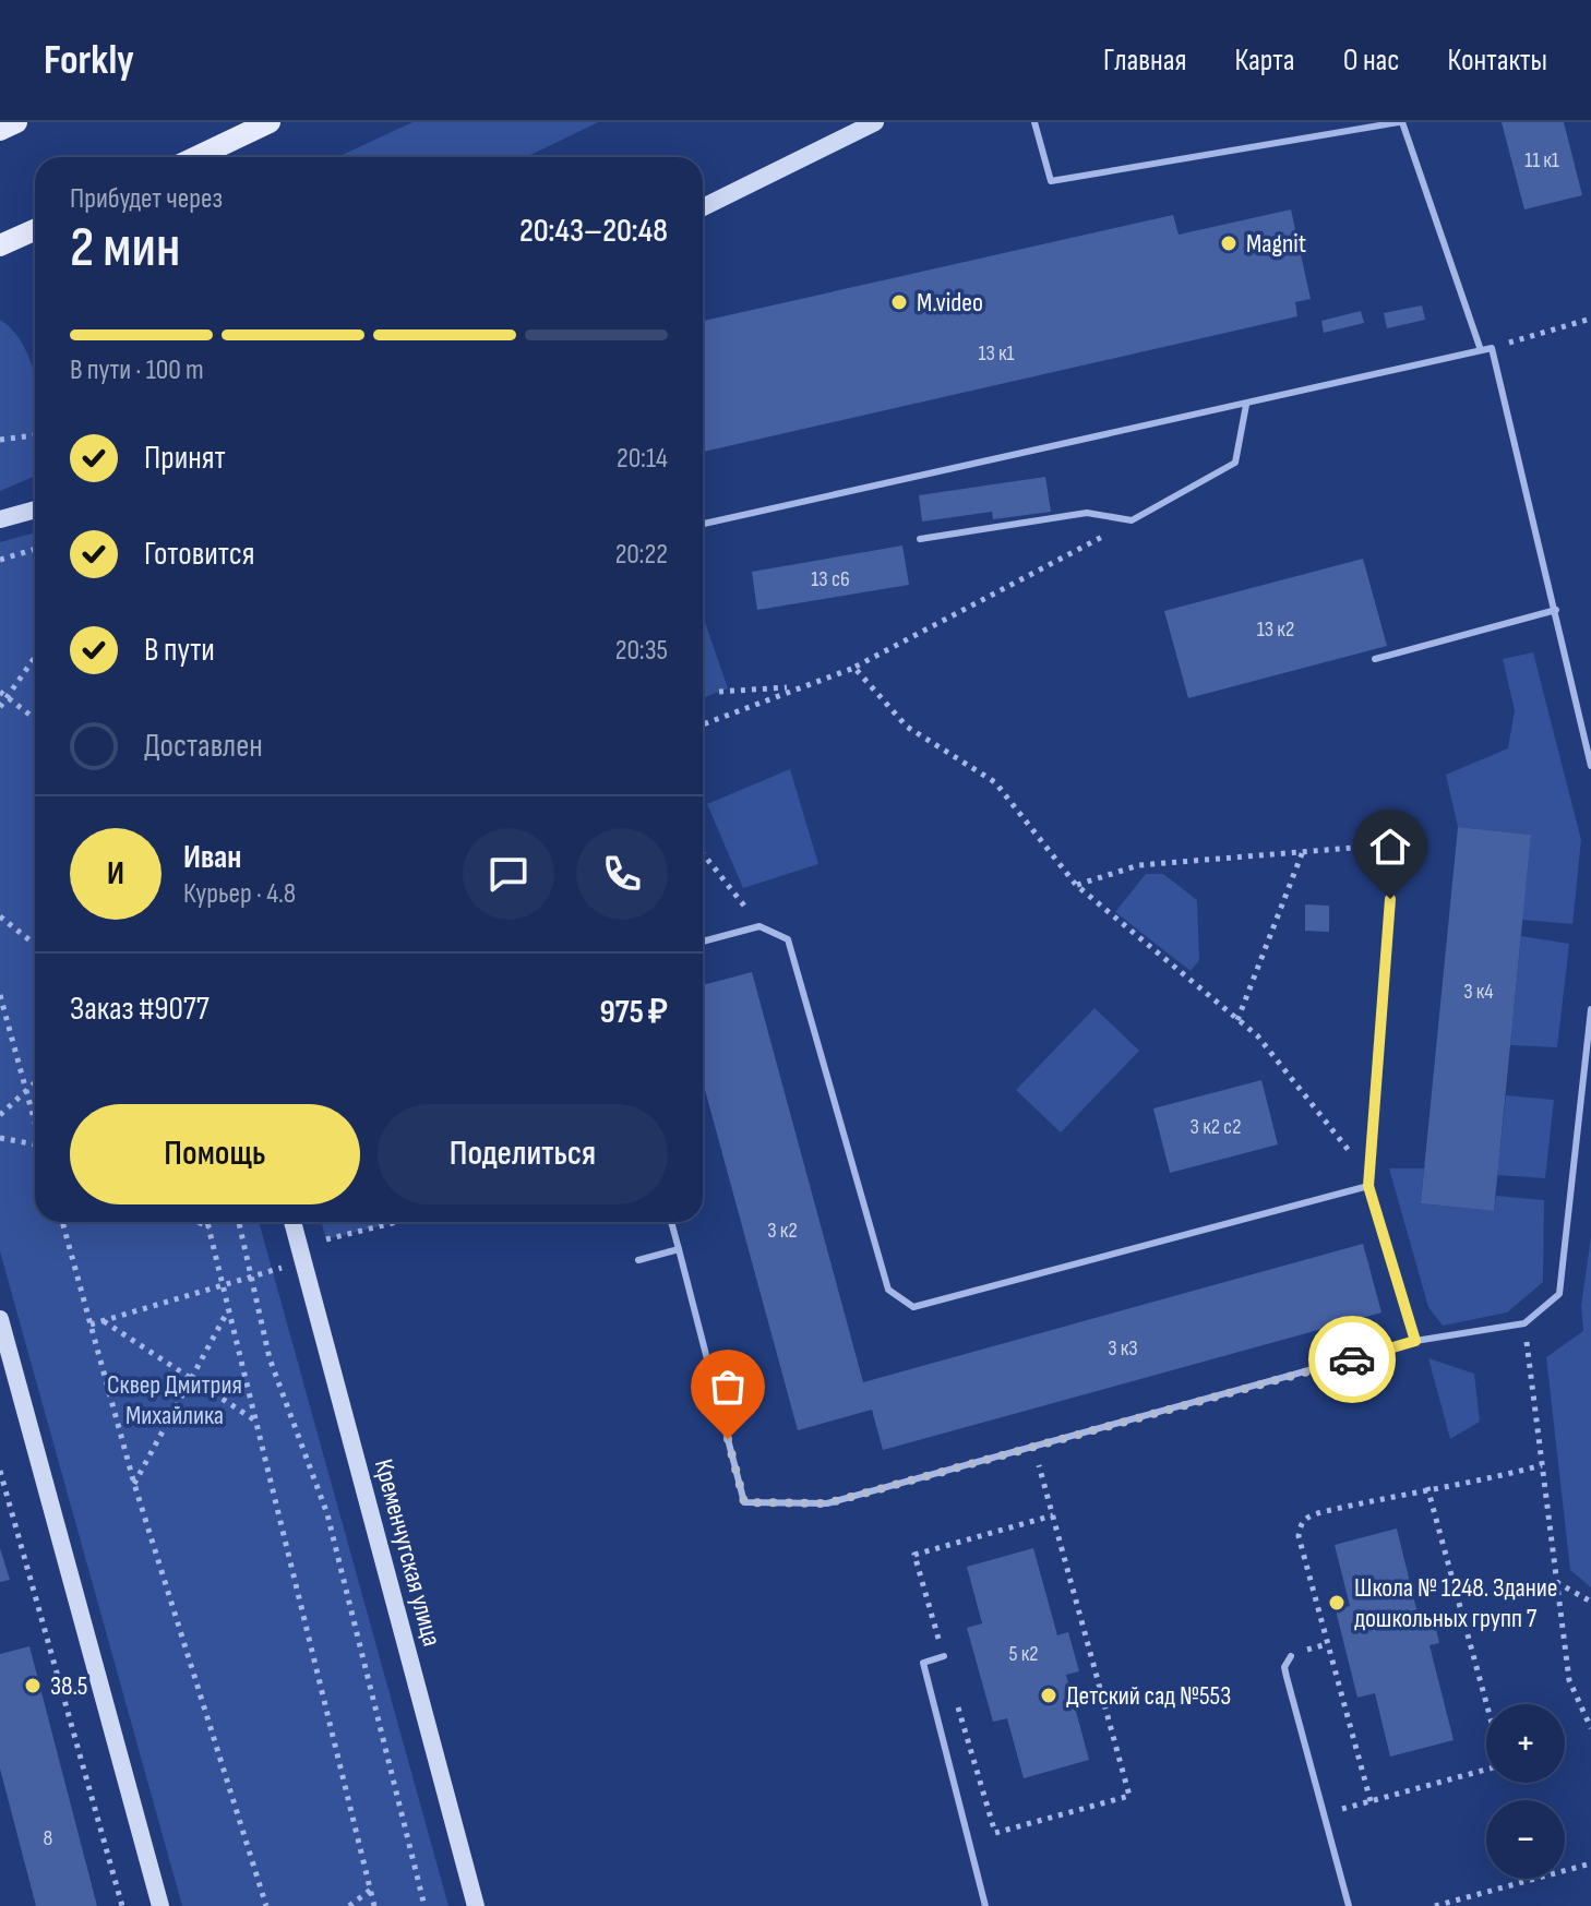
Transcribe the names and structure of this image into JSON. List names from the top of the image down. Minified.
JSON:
{"streets":{"street":["Кременчугская улица"]},"parks":["Сквер Дмитрия Михайлика"],"places":["Magnit","M.video","Школа № 1248. Здание дошкольных групп 7","38.5","Детский сад №553"],"house_numbers":["11 к1","13 к1","13 с6","13 к2","3 к4","3 к2 с2","3 к2","3 к3","5 к2","8"],"page":{"header":"Forkly","nav":["Главная","Карта","О нас","Контакты"],"heading":["2 мин","Прибудет через","20:43–20:48"],"panel":["Иван","Курьер · 4.8","Заказ #9077","975 ₽"],"bar":"В пути · 100 m","list":[["Принят","20:14"],["Готовится","20:22"],["В пути","20:35"],"Доставлен"],"round":"И","buttons":["Помощь","Поделиться"],"map_buttons":["+","−"]}}
